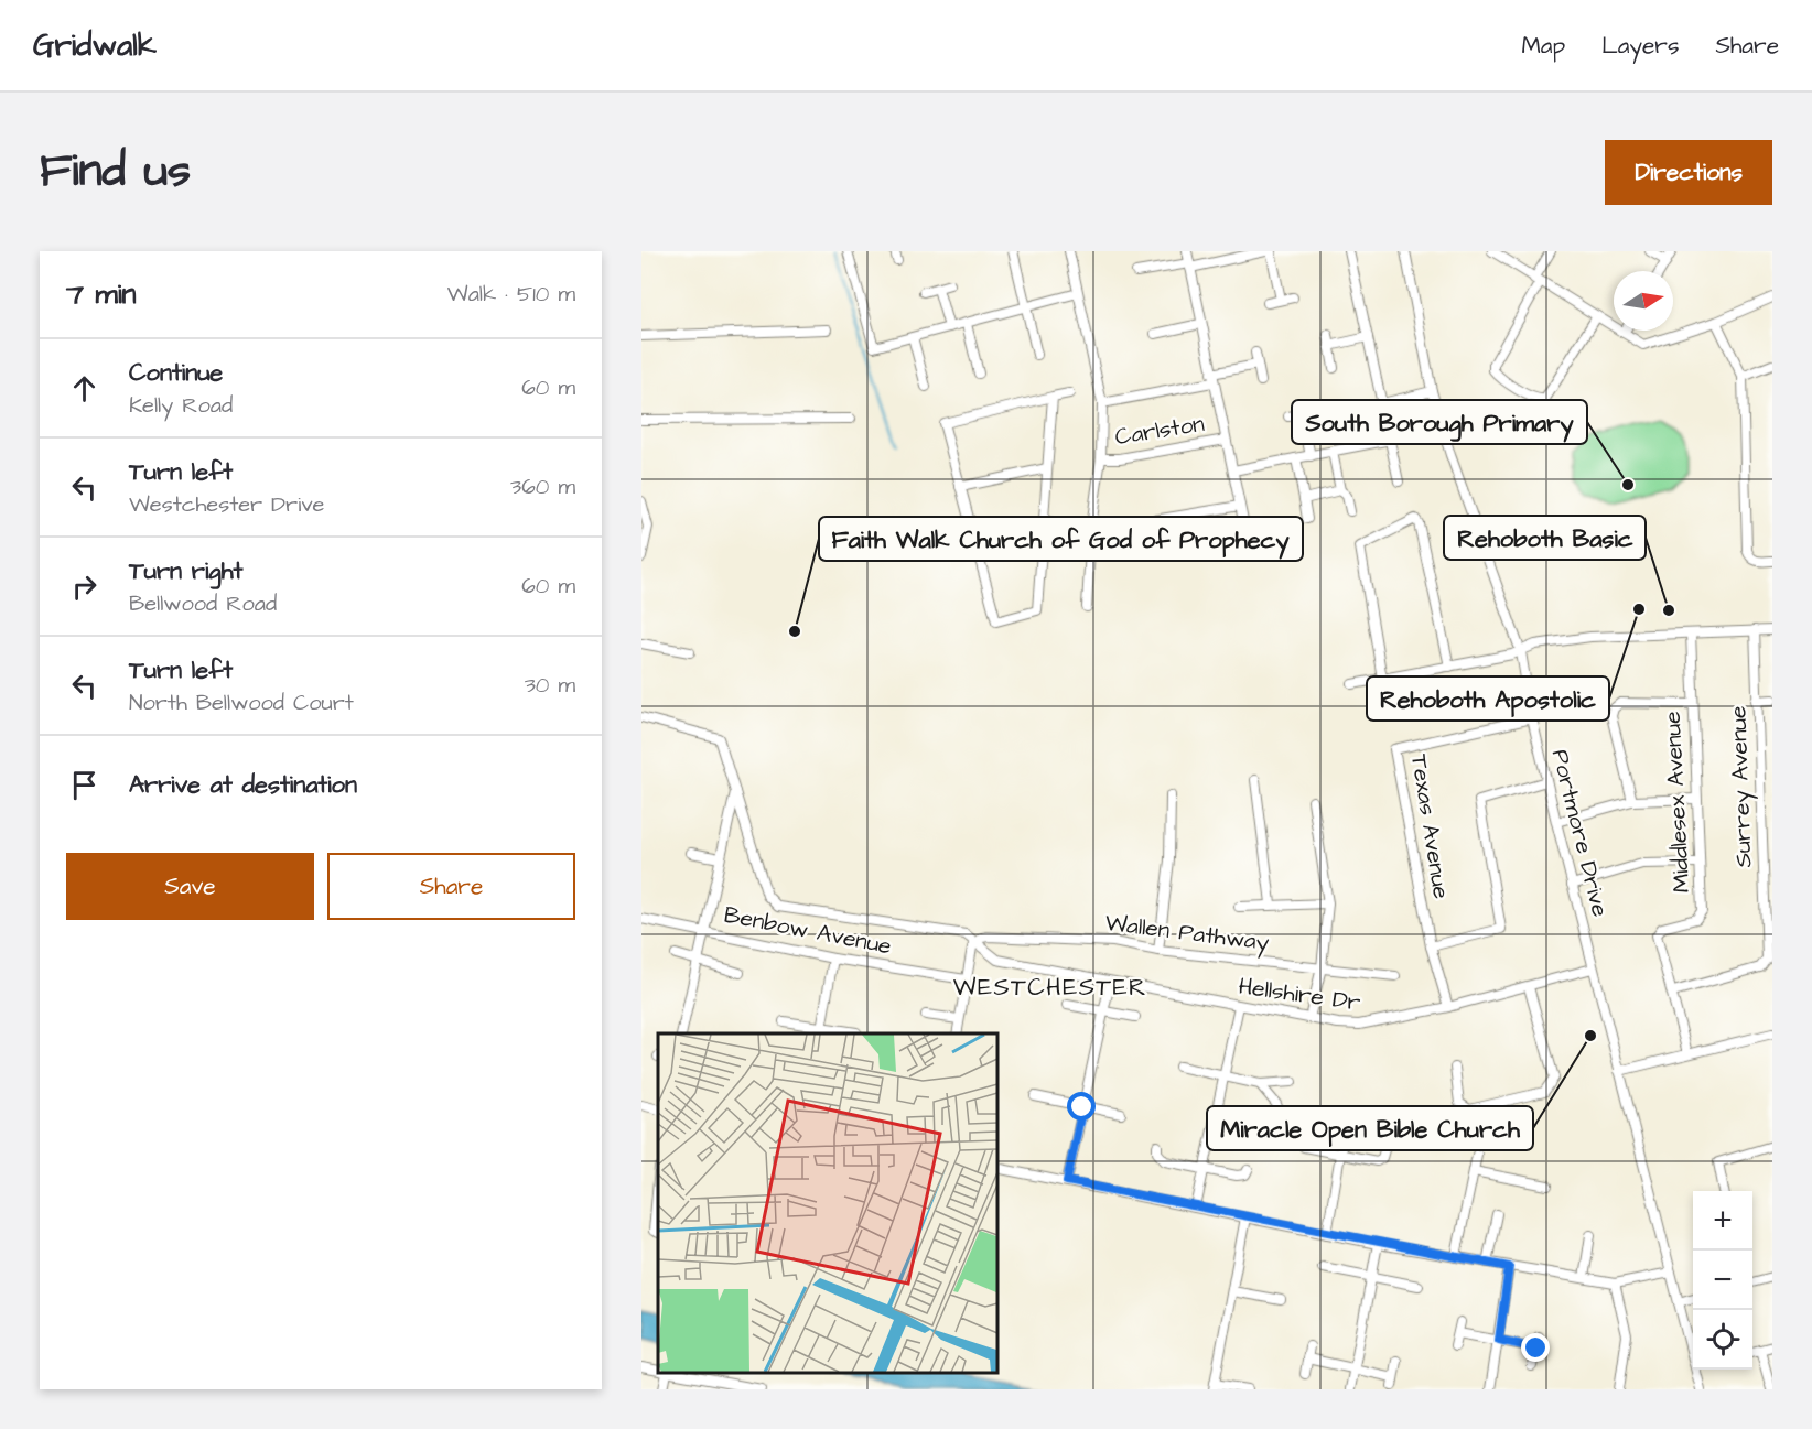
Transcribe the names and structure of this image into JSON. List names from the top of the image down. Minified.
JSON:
{"streets":{"street":["Carlston","Surrey Avenue","Middlesex Avenue","Texas Avenue","Portmore Drive","Benbow Avenue","Wallen Pathway","Hellshire Dr"]},"crossings":[["Surrey Avenue","Middlesex Avenue"],["Texas Avenue","Portmore Drive"],["Texas Avenue","Hellshire Dr"],["Portmore Drive","Hellshire Dr"],["Wallen Pathway","Hellshire Dr"]],"districts":["WESTCHESTER"],"places":["South Borough Primary","Rehoboth Apostolic","Rehoboth Basic","Faith Walk Church of God of Prophecy","Miracle Open Bible Church"],"north":"right","page":{"header":"Gridwalk","nav":["Map","Layers","Share"],"title":"Find us","buttons":["Directions",["Save","Share"]],"heading":["7 min","Walk · 510 m"],"list":[["Continue","Kelly Road","60 m"],["Turn left","Westchester Drive","360 m"],["Turn right","Bellwood Road","60 m"],["Turn left","North Bellwood Court","30 m"],"Arrive at destination"],"map_buttons":["+","−"]}}
